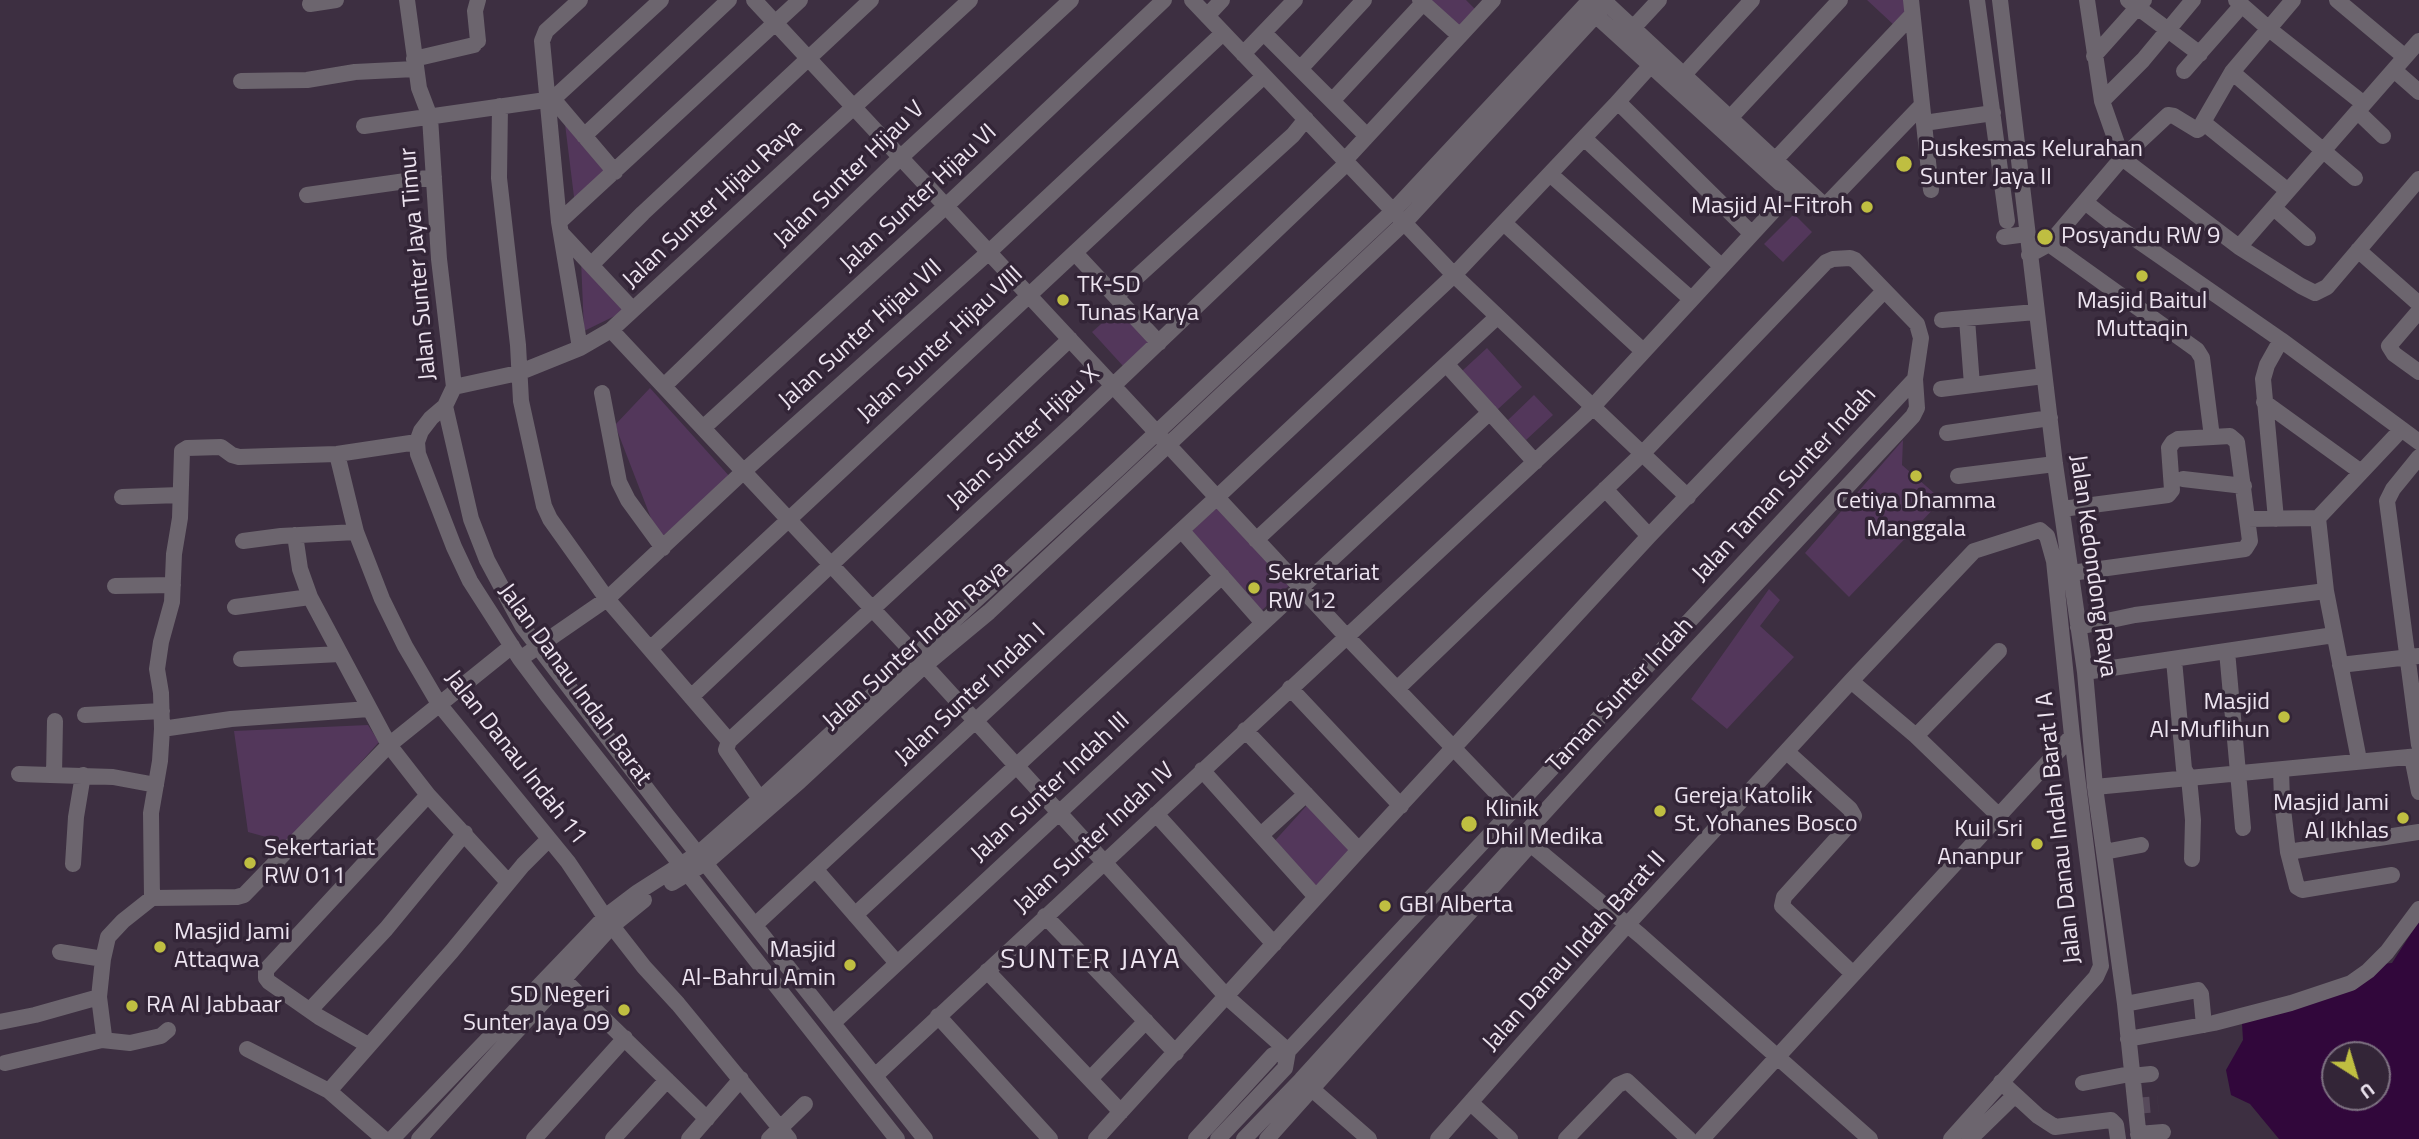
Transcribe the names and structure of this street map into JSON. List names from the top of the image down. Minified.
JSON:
{"streets":{"street":["Jalan Sunter Hijau V","Jalan Sunter Hijau VI","Jalan Sunter Hijau Raya","Jalan Sunter Jaya Timur","Jalan Sunter Hijau VII","Jalan Sunter Hijau VIII","Jalan Sunter Hijau X","Jalan Taman Sunter Indah","Jalan Kedondong Raya","Jalan Sunter Indah Raya","Jalan Danau Indah Barat","Jalan Sunter Indah I","Taman Sunter Indah","Jalan Danau Indah 11","Jalan Sunter Indah III","Jalan Danau Indah Barat I A","Jalan Sunter Indah IV","Jalan Danau Indah Barat II"]},"crossings":[["Jalan Sunter Hijau Raya","Jalan Sunter Jaya Timur"],["Jalan Sunter Jaya Timur","Jalan Danau Indah Barat"],["Jalan Sunter Hijau VII","Jalan Danau Indah Barat"],["Jalan Sunter Hijau VII","Jalan Danau Indah 11"],["Jalan Taman Sunter Indah","Taman Sunter Indah"],["Jalan Sunter Indah Raya","Jalan Danau Indah Barat"],["Jalan Sunter Indah Raya","Jalan Danau Indah 11"],["Jalan Danau Indah Barat","Jalan Sunter Indah I"],["Jalan Danau Indah Barat","Jalan Sunter Indah III"],["Jalan Danau Indah Barat","Jalan Sunter Indah IV"],["Jalan Danau Indah Barat I A","Jalan Danau Indah Barat II"]],"districts":["SUNTER JAYA"],"places":["Puskesmas Kelurahan Sunter Jaya II","Masjid Al-Fitroh","Posyandu RW 9","Masjid Baitul Muttaqin","TK-SD Tunas Karya","Cetiya Dhamma Manggala","Sekretariat RW 12","Masjid Al-Muflihun","Gereja Katolik St. Yohanes Bosco","Masjid Jami Al Ikhlas","Klinik Dhil Medika","Kuil Sri Ananpur","Sekertariat RW 011","GBI Alberta","Masjid Jami Attaqwa","Masjid Al-Bahrul Amin","RA Al Jabbaar","SD Negeri Sunter Jaya 09"],"north":"bottom right"}
